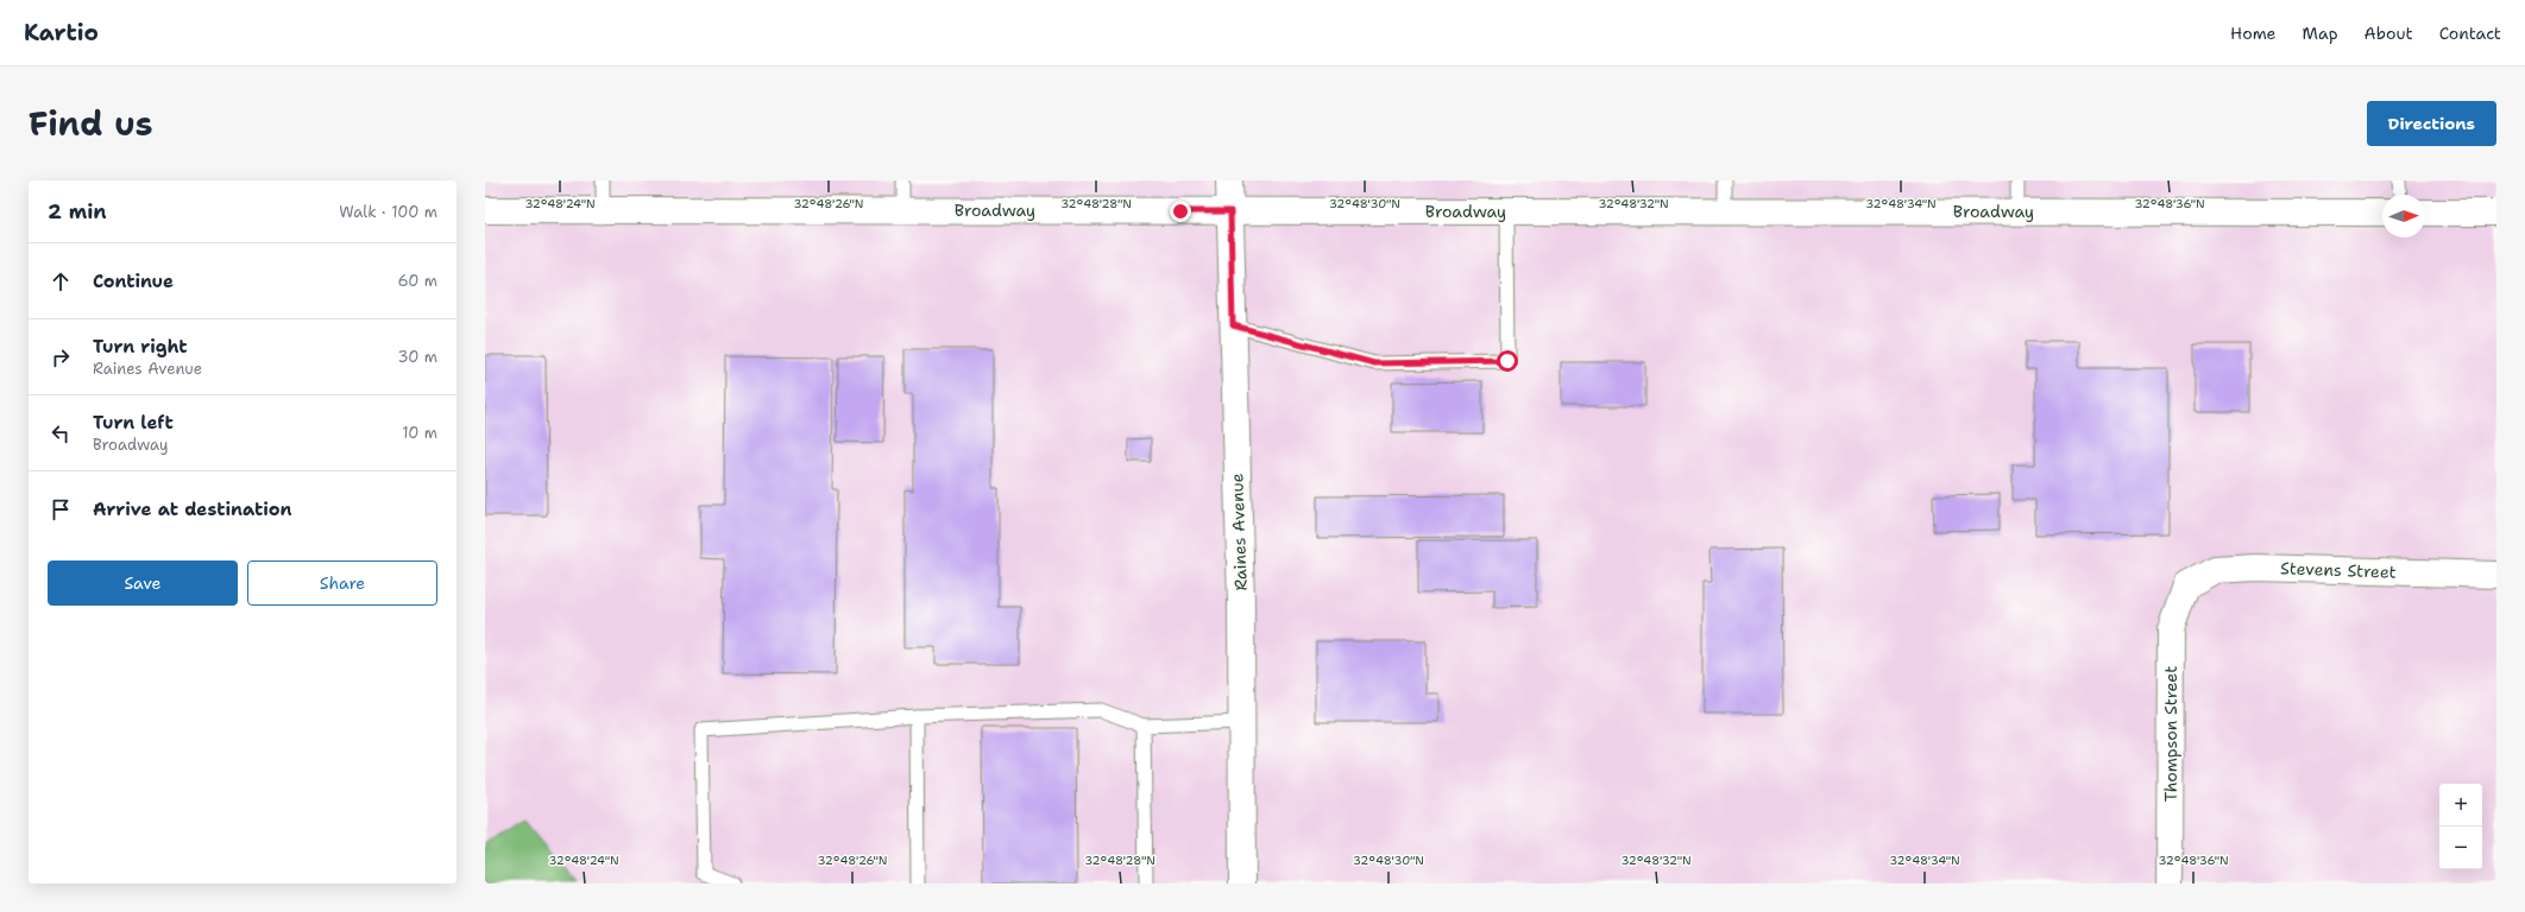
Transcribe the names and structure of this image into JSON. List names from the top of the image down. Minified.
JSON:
{"streets":{"main road":["Broadway","Raines Avenue","Stevens Street","Thompson Street"]},"crossings":[["Broadway","Raines Avenue"],["Stevens Street","Thompson Street"]],"north":"right","page":{"header":"Kartio","nav":["Home","Map","About","Contact"],"title":"Find us","buttons":["Directions",["Save","Share"]],"heading":["2 min","Walk · 100 m"],"list":[["Continue","60 m"],["Turn right","Raines Avenue","30 m"],["Turn left","Broadway","10 m"],"Arrive at destination"],"map_buttons":["+","−"]},"coordinates":["32°48'24\"N","32°48'26\"N","32°48'28\"N","32°48'30\"N","32°48'32\"N","32°48'34\"N","32°48'36\"N"]}
